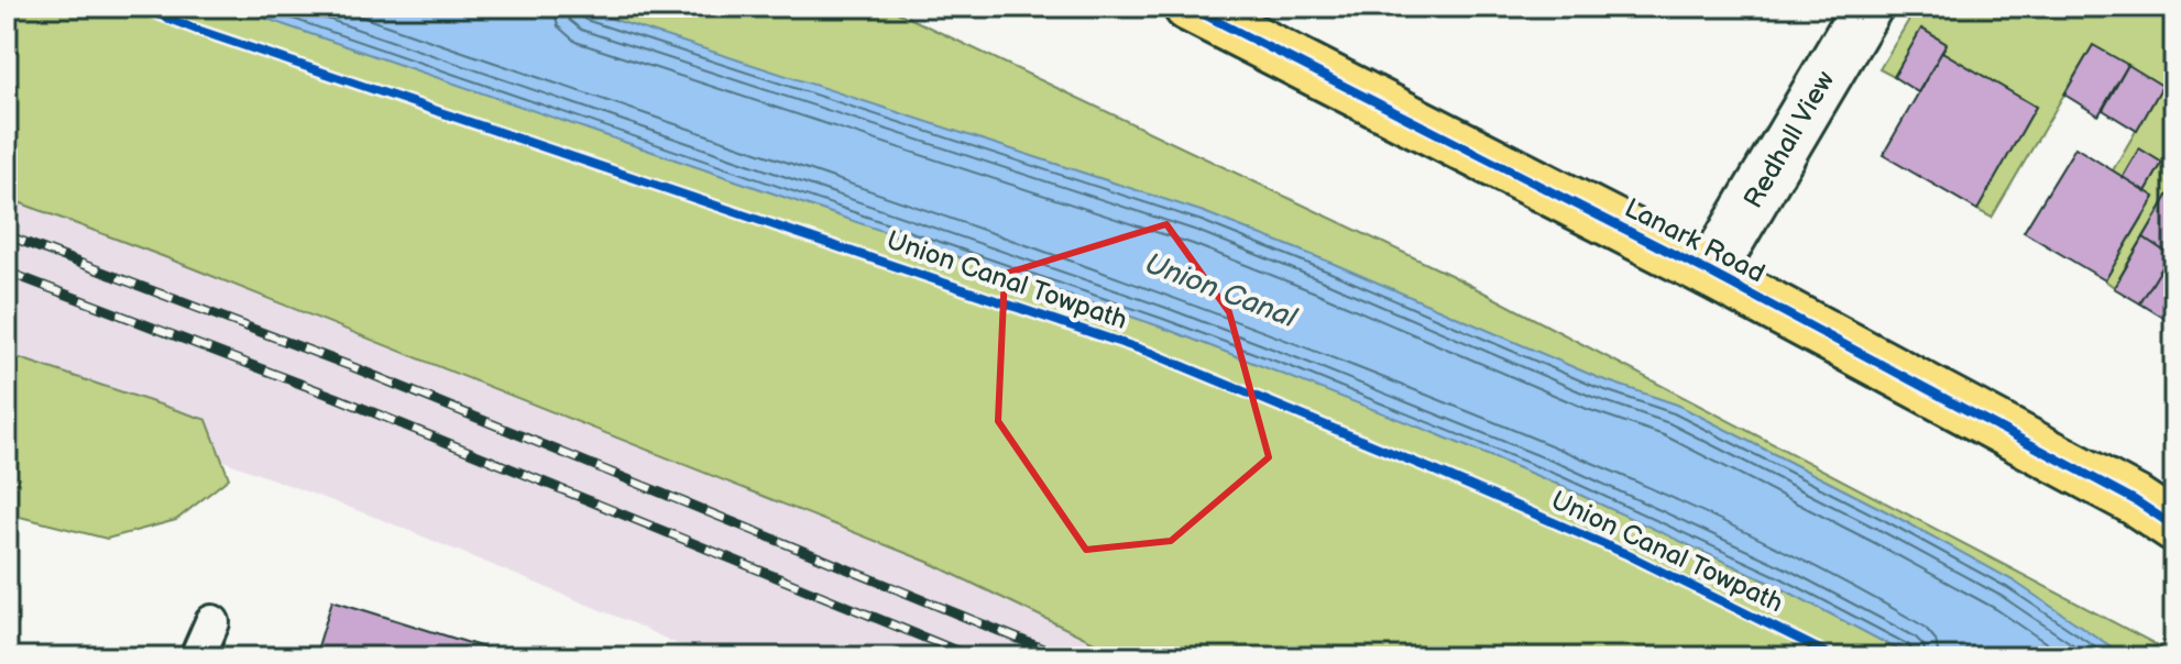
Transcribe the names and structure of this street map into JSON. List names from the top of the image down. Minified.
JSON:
{"streets":{"main road":["Lanark Road"],"street":["Redhall View"],"cycle path":["Union Canal Towpath"]},"crossings":[["Redhall View","Lanark Road"]],"water":["Union Canal"]}
